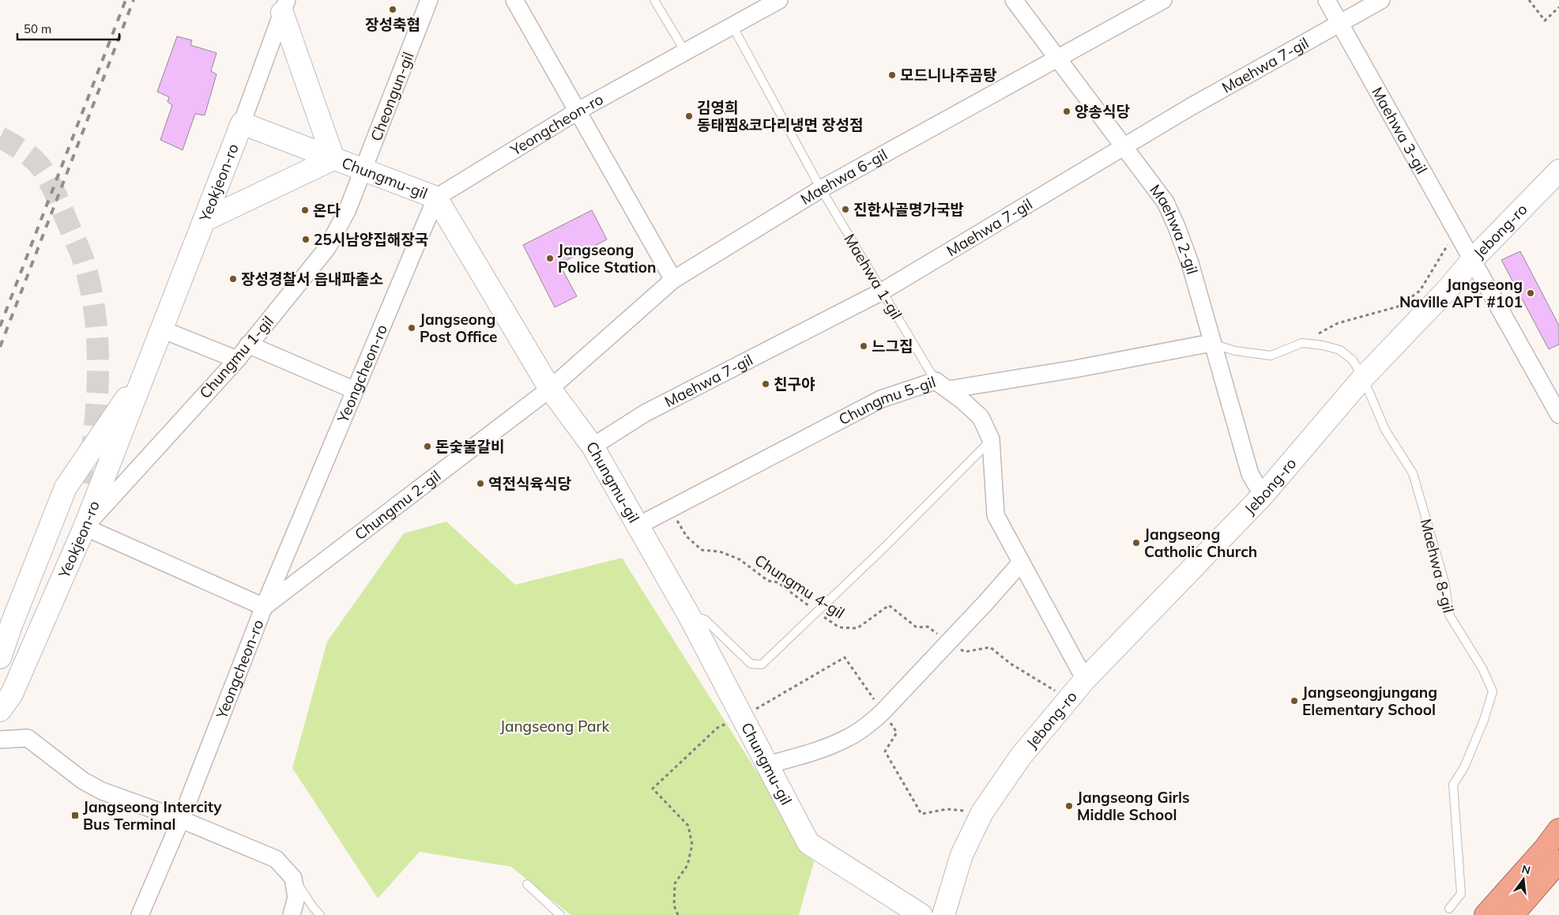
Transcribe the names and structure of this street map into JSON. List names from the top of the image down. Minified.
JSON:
{"streets":{"street":["Maehwa 7-gil","Cheongun-gil","Yeongcheon-ro","Maehwa 3-gil","Maehwa 6-gil","Chungmu-gil","Yeokjeon-ro","Maehwa 2-gil","Jebong-ro","Chungmu 1-gil","Chungmu 5-gil","Chungmu 2-gil"],"lane":["Maehwa 1-gil","Maehwa 8-gil"],"path":["Chungmu 4-gil"]},"crossings":[["Maehwa 7-gil","Maehwa 3-gil"],["Maehwa 7-gil","Chungmu-gil"],["Maehwa 7-gil","Maehwa 2-gil"],["Maehwa 7-gil","Maehwa 1-gil"],["Cheongun-gil","Chungmu-gil"],["Cheongun-gil","Chungmu 1-gil"],["Yeongcheon-ro","Chungmu-gil"],["Yeongcheon-ro","Maehwa 1-gil"],["Yeongcheon-ro","Chungmu 2-gil"],["Maehwa 3-gil","Jebong-ro"],["Maehwa 6-gil","Chungmu-gil"],["Maehwa 6-gil","Maehwa 2-gil"],["Maehwa 6-gil","Maehwa 1-gil"],["Maehwa 6-gil","Chungmu 2-gil"],["Chungmu-gil","Yeokjeon-ro"],["Chungmu-gil","Chungmu 1-gil"],["Chungmu-gil","Chungmu 5-gil"],["Chungmu-gil","Chungmu 2-gil"],["Yeokjeon-ro","Chungmu 1-gil"],["Maehwa 2-gil","Jebong-ro"],["Jebong-ro","Chungmu 5-gil"],["Jebong-ro","Maehwa 8-gil"],["Jebong-ro","Chungmu 4-gil"],["Maehwa 1-gil","Chungmu 5-gil"],["Chungmu 5-gil","Chungmu 4-gil"]],"parks":["Jangseong Park"],"places":{"other":["장성축협","모드니나주곰탕","양송식당","김영희 동태찜&코다리냉면 장성점","진한사골명가국밥","온다","25시남양집해장국","Jangseong Police Station","장성경찰서 읍내파출소","Jangseong Naville APT #101","Jangseong Post Office","느그집","친구야","돈숯불갈비","역전식육식당","Jangseong Catholic Church","Jangseongjungang Elementary School","Jangseong Girls Middle School"],"transit":["Jangseong Intercity Bus Terminal"]},"scale_bar":"50 m","north":"top"}
